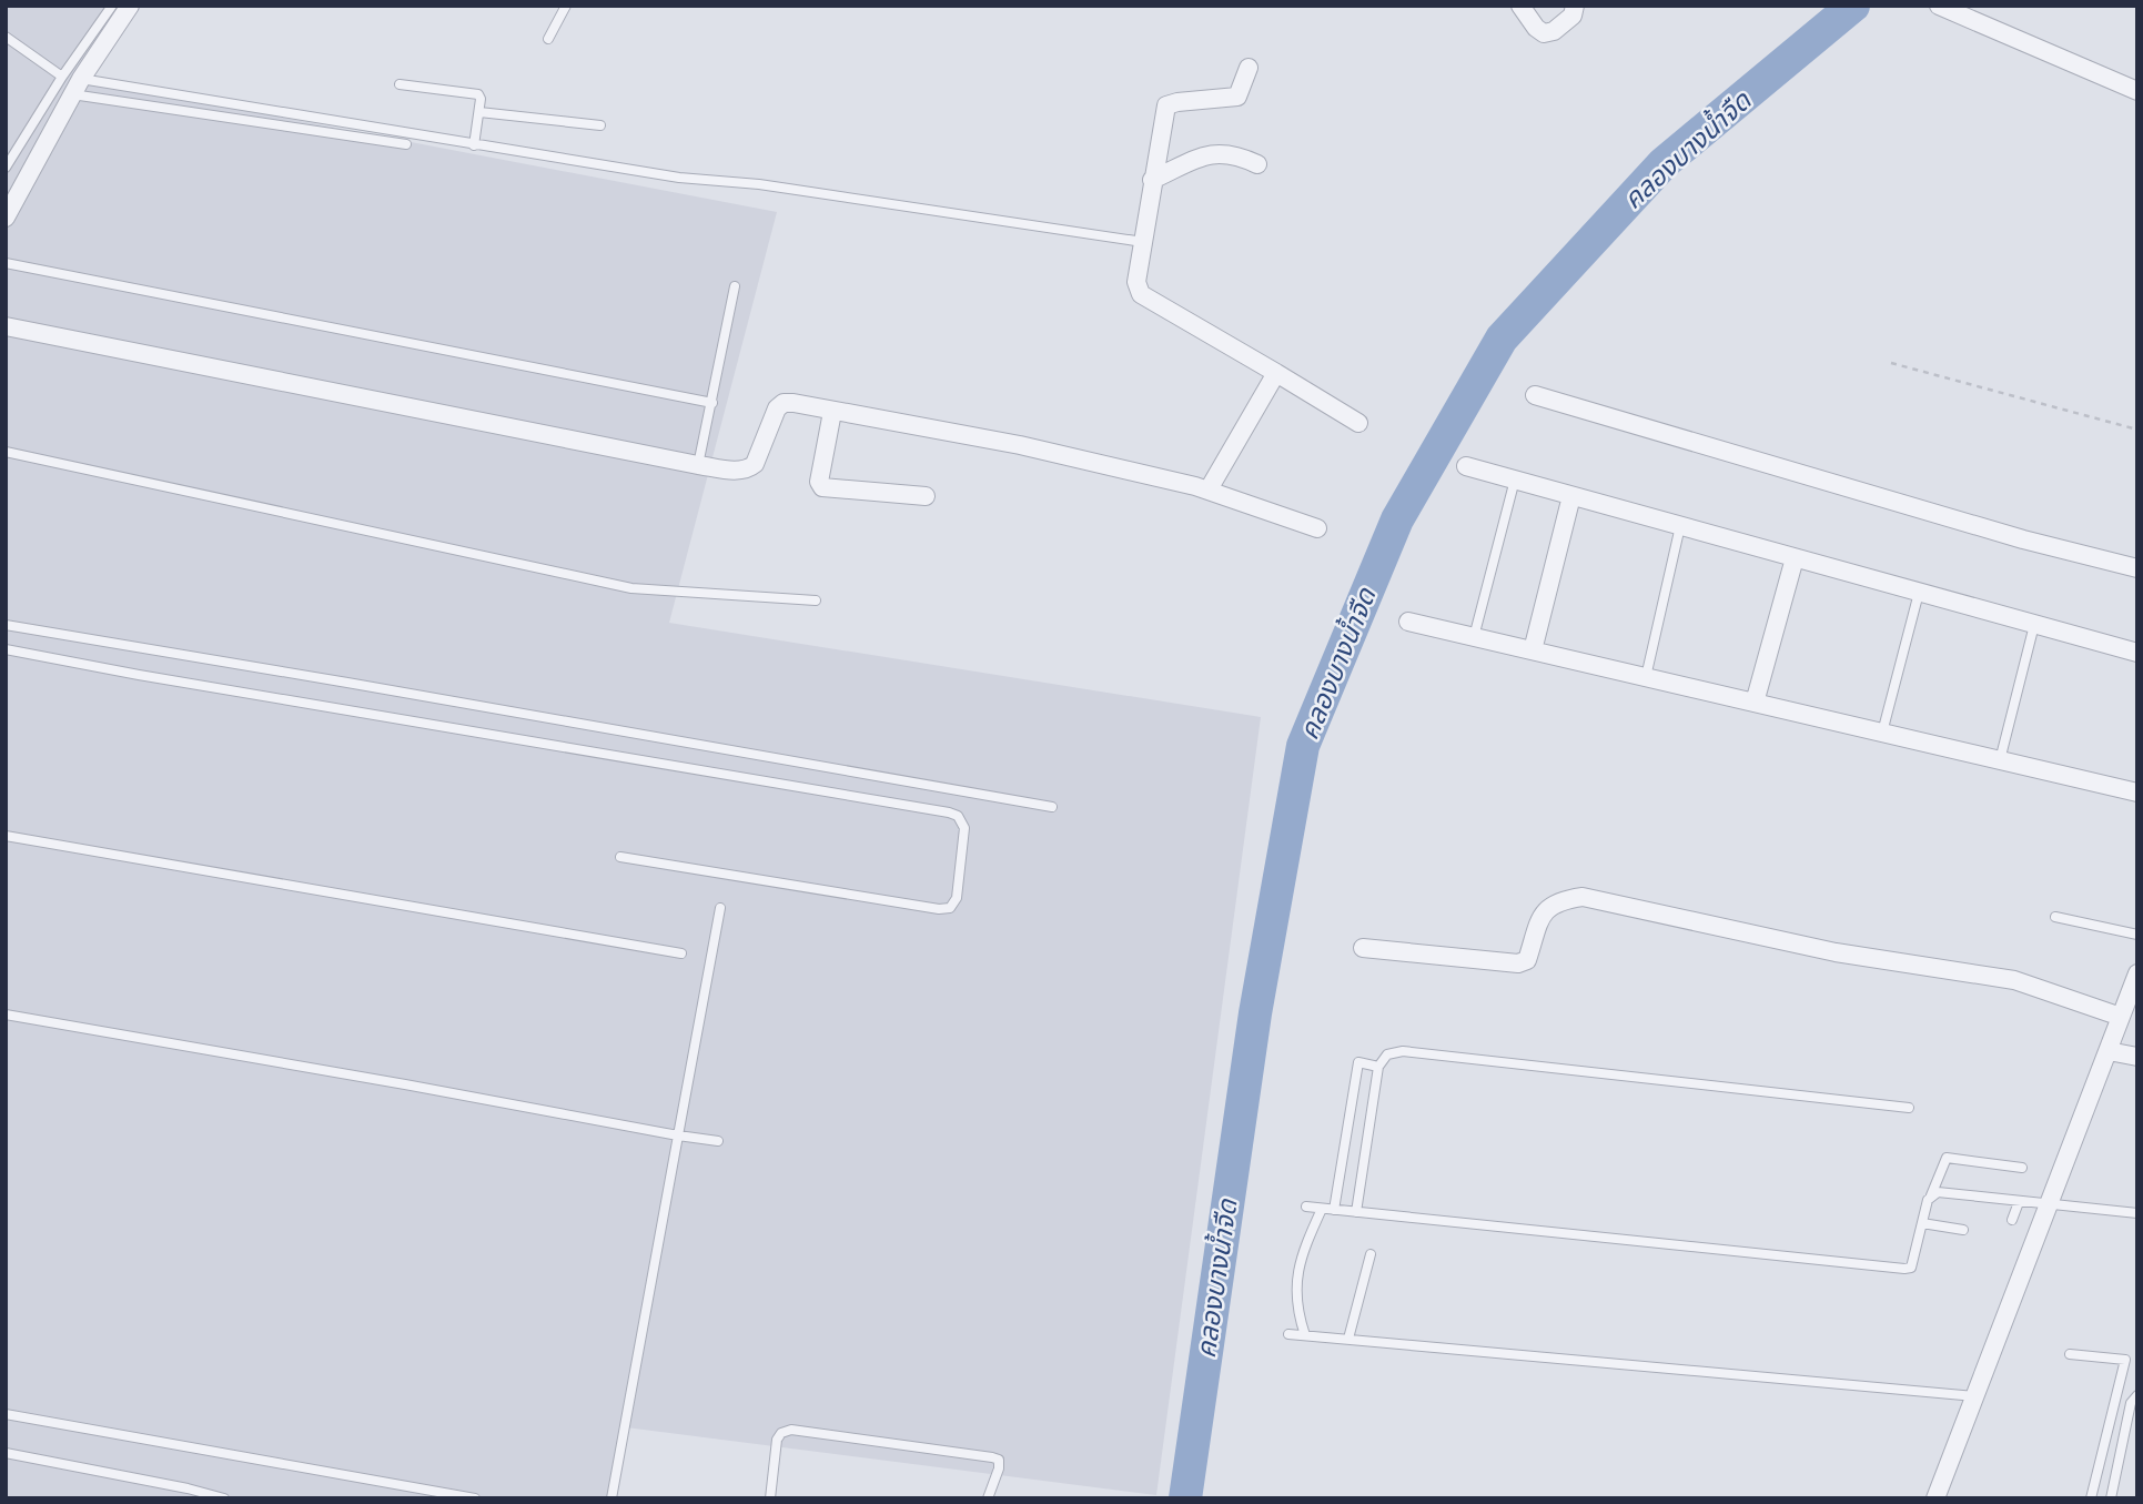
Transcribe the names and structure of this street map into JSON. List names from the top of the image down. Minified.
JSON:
{"water":["คลองบางน้ำจืด"]}
